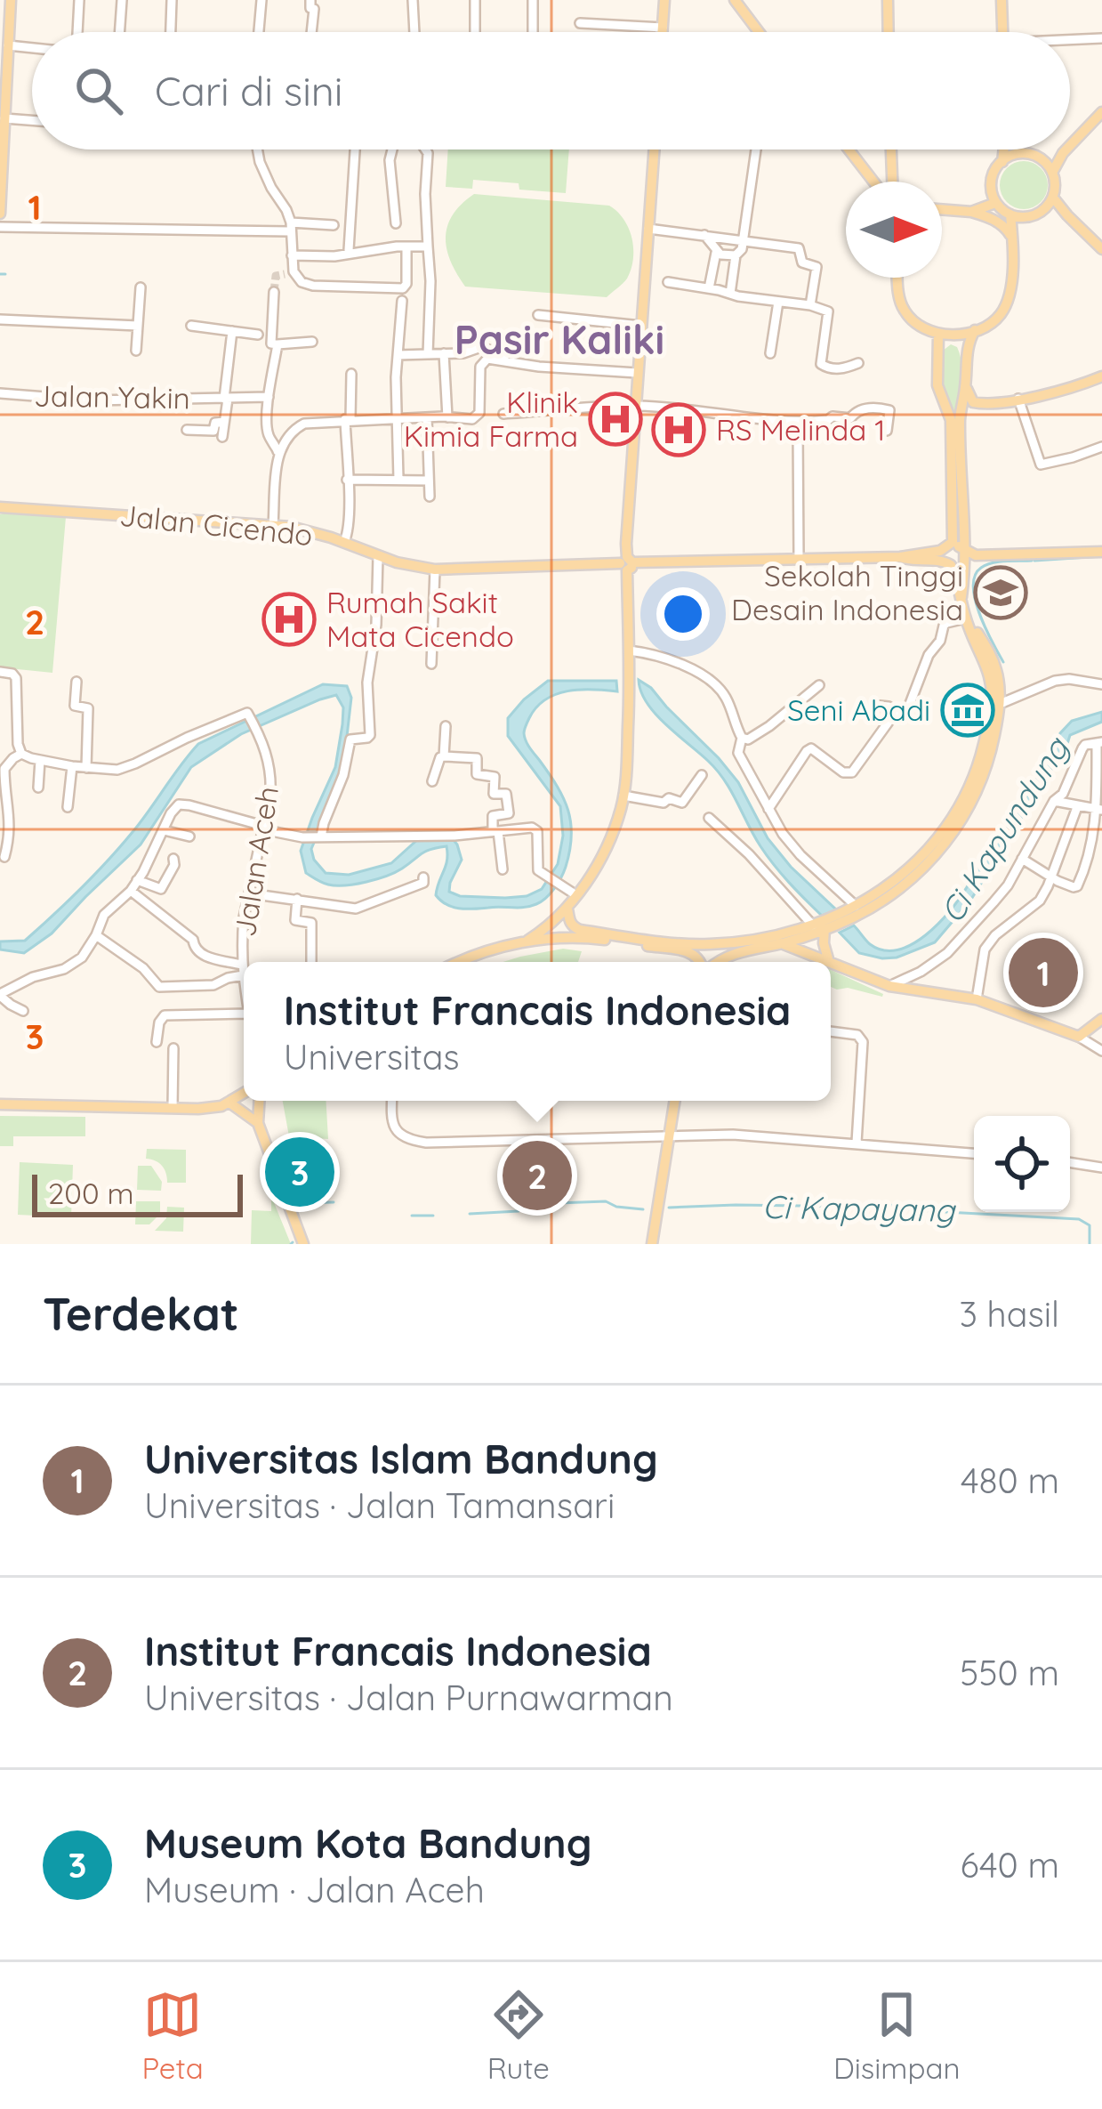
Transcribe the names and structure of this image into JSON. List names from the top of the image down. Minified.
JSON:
{"streets":{"main road":["Jalan Cicendo"],"street":["Jalan Yakin","Jalan Aceh"]},"districts":["Pasir Kaliki"],"water":["Ci Kapundung","Ci Kapayang"],"places":{"hospital":["Klinik Kimia Farma","RS Melinda 1","Rumah Sakit Mata Cicendo"],"school or university":["Sekolah Tinggi Desain Indonesia"],"museum":["Seni Abadi"]},"scale_bar":"200 m","north":"right","page":{"search":"Cari di sini","pins":["1","3","2"],"popup":["Institut Francais Indonesia","Universitas"],"scale":"200 m","heading":["Terdekat","3 hasil"],"list":[{"mark":"1","name":"Universitas Islam Bandung","note":"Universitas · Jalan Tamansari","value":"480 m"},{"mark":"2","name":"Institut Francais Indonesia","note":"Universitas · Jalan Purnawarman","value":"550 m"},{"mark":"3","name":"Museum Kota Bandung","note":"Museum · Jalan Aceh","value":"640 m"}],"nav":["Peta","Rute","Disimpan"]},"grid":{"rows":["1","2","3"]}}
